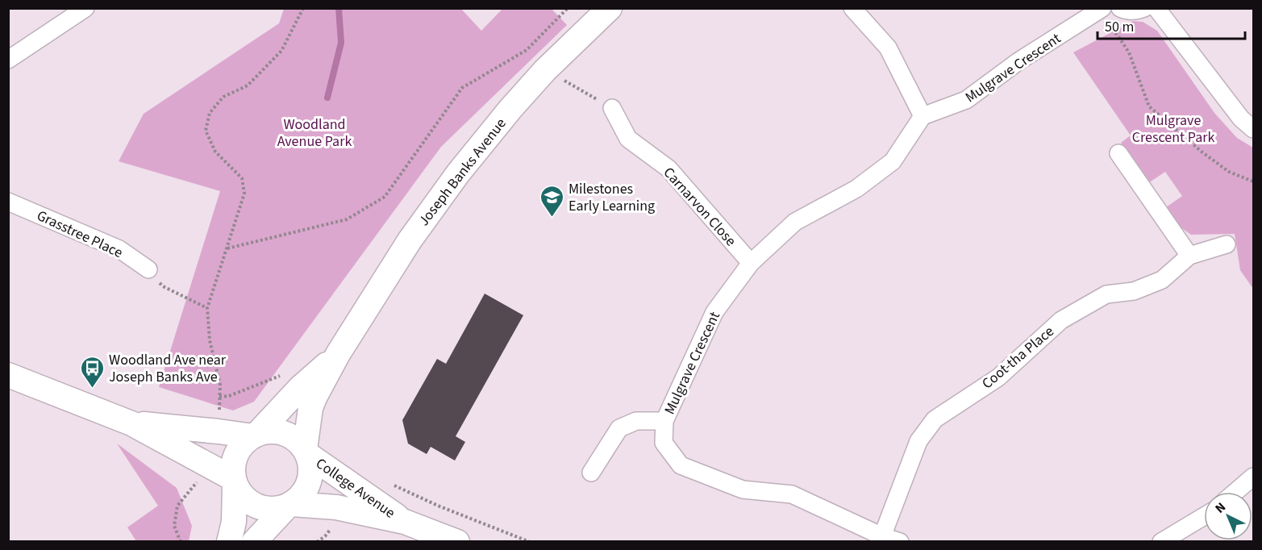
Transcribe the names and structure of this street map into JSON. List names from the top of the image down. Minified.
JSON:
{"streets":{"street":["Mulgrave Crescent","Joseph Banks Avenue","Carnarvon Close","Grasstree Place","Coot-tha Place","College Avenue"]},"crossings":[["Mulgrave Crescent","Carnarvon Close"],["Mulgrave Crescent","Coot-tha Place"],["Joseph Banks Avenue","College Avenue"]],"parks":["Mulgrave Crescent Park","Woodland Avenue Park"],"places":{"school or university":["Milestones Early Learning"],"bus stop":["Woodland Ave near Joseph Banks Ave"]},"scale_bar":"50 m","north":"top left"}
